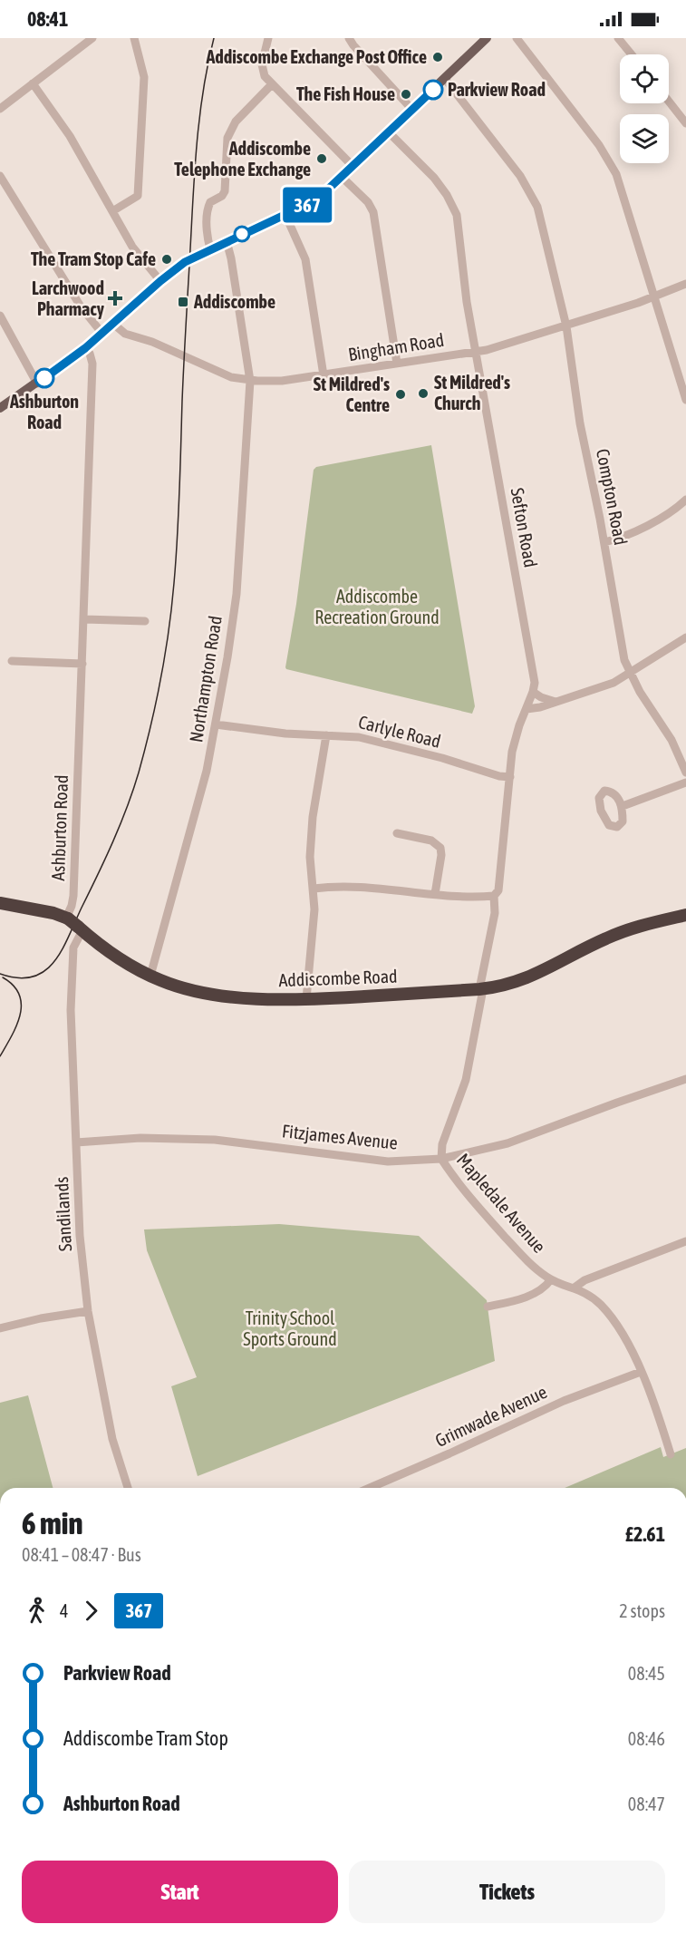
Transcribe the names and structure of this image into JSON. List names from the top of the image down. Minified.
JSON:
{"streets":{"highway":["Addiscombe Road"],"street":["Bingham Road","Compton Road","Sefton Road","Northampton Road","Carlyle Road","Ashburton Road","Fitzjames Avenue","Mapledale Avenue","Sandilands","Grimwade Avenue"]},"crossings":[["Bingham Road","Compton Road"],["Bingham Road","Sefton Road"],["Bingham Road","Northampton Road"],["Sefton Road","Carlyle Road"],["Sefton Road","Mapledale Avenue"],["Northampton Road","Carlyle Road"],["Northampton Road","Addiscombe Road"],["Ashburton Road","Addiscombe Road"],["Ashburton Road","Sandilands"],["Addiscombe Road","Mapledale Avenue"],["Addiscombe Road","Sandilands"],["Fitzjames Avenue","Mapledale Avenue"],["Fitzjames Avenue","Sandilands"],["Mapledale Avenue","Grimwade Avenue"]],"parks":["Addiscombe Recreation Ground","Trinity School Sports Ground"],"places":{"other":["Addiscombe Exchange Post Office","Parkview Road","The Fish House","Addiscombe Telephone Exchange","The Tram Stop Cafe","Ashburton Road","St Mildred's Church","St Mildred's Centre"],"health":["Larchwood Pharmacy"],"transit":["Addiscombe"]},"lines":["bus line 367"],"page":{"status":"08:41","on_map":"367","heading":["6 min","08:41 – 08:47 · Bus","£2.61"],"legs":["4","367","2 stops"],"list":[{"name":"Parkview Road","value":"08:45"},{"name":"Addiscombe Tram Stop","value":"08:46"},{"name":"Ashburton Road","value":"08:47"}],"buttons":["Start","Tickets"]}}
